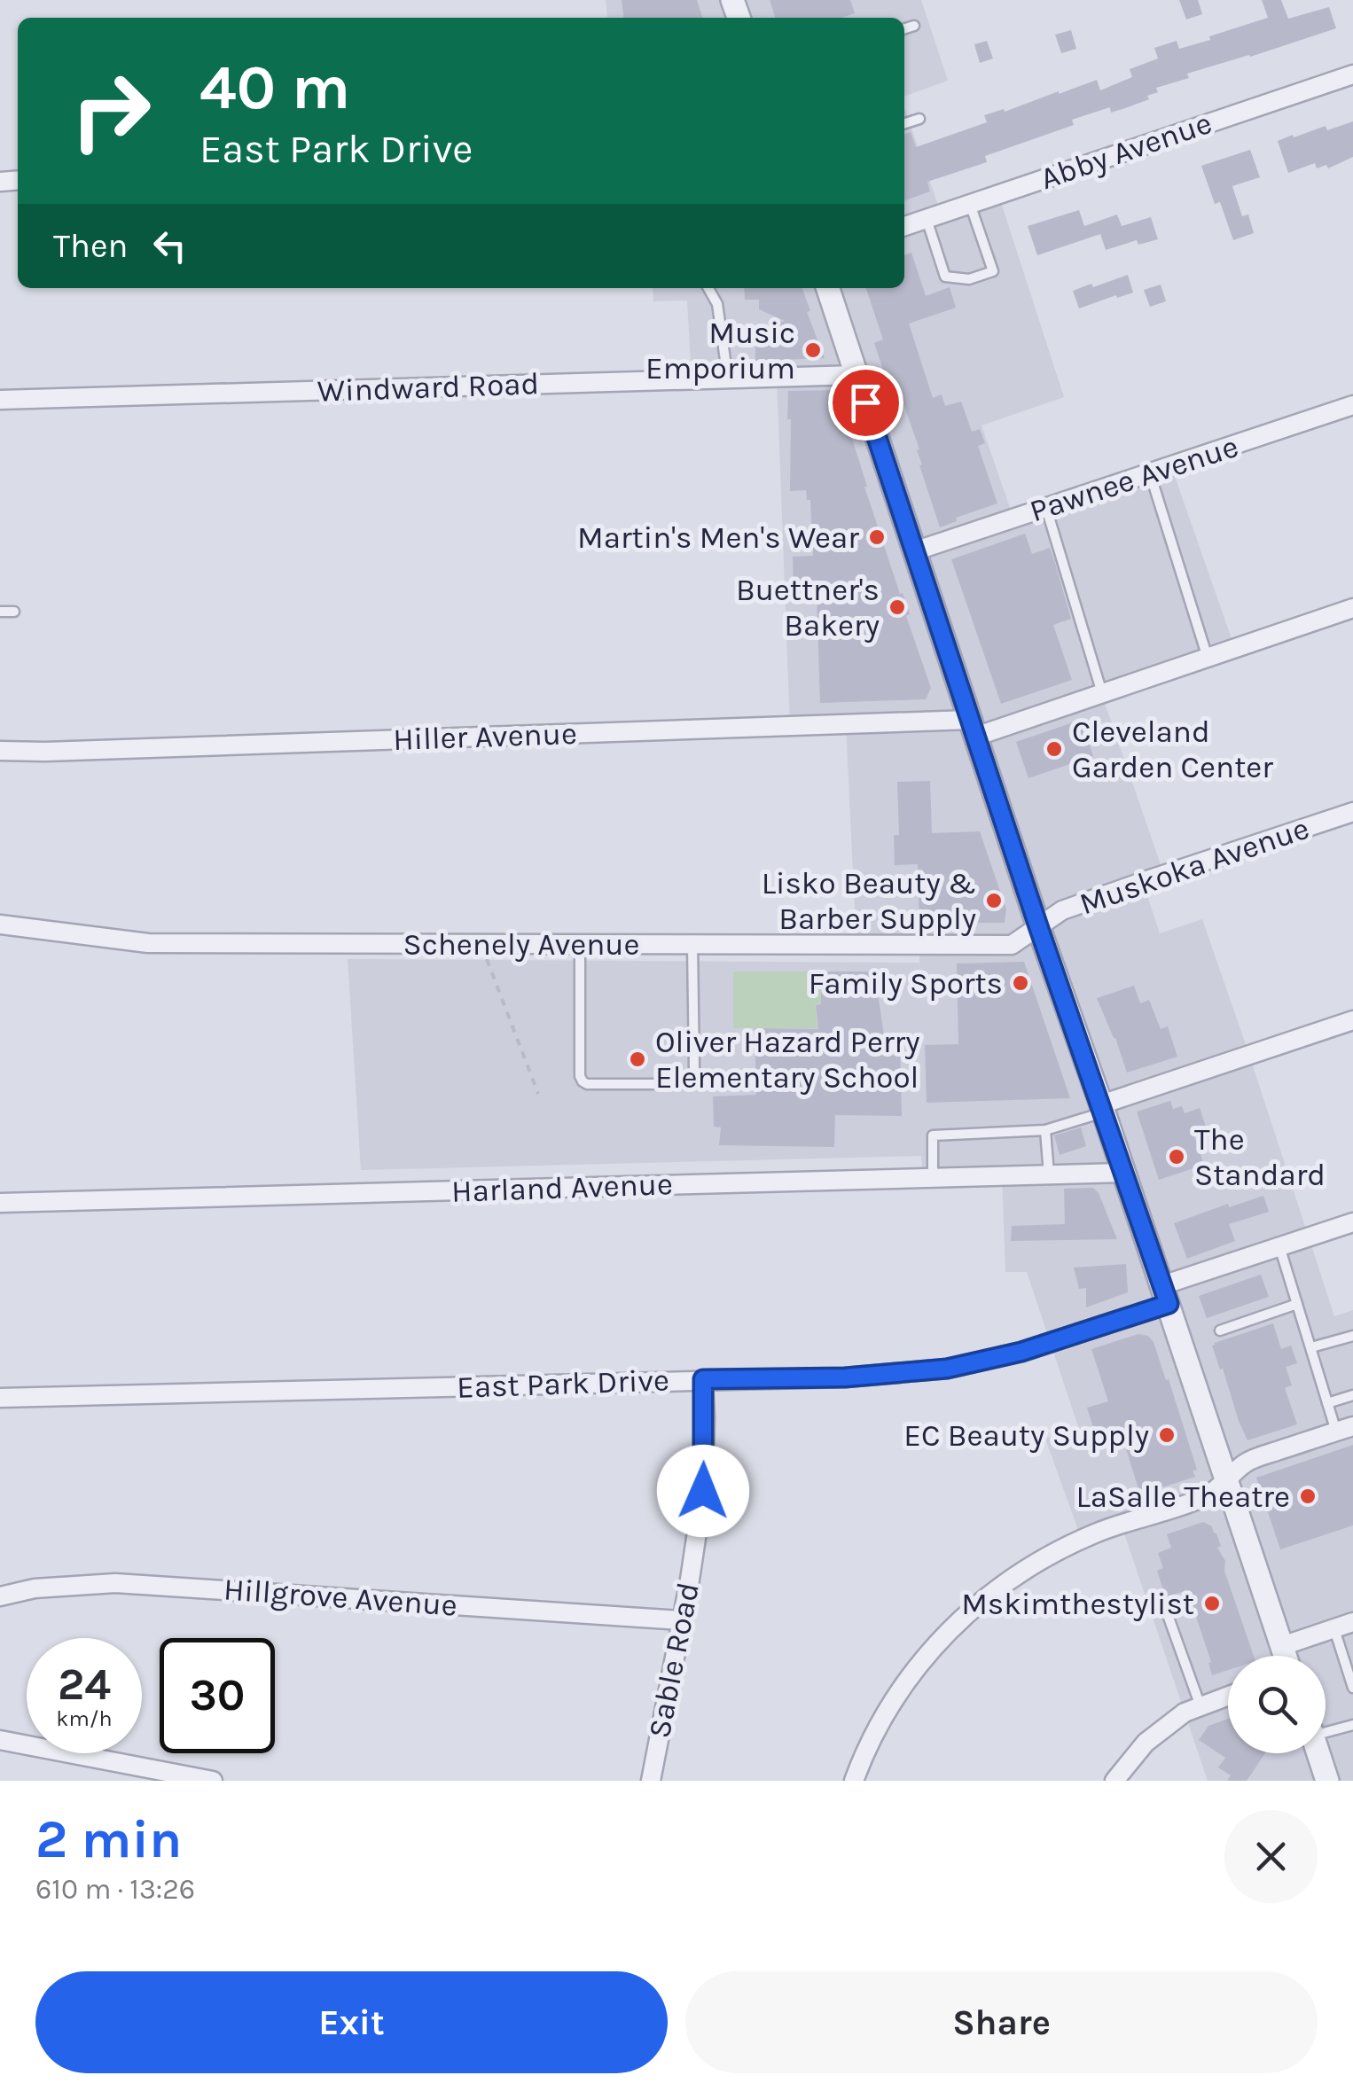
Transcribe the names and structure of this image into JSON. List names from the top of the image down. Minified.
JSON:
{"streets":{"street":["Abby Avenue","Windward Road","Pawnee Avenue","Hiller Avenue","Muskoka Avenue","Schenely Avenue","Harland Avenue","East Park Drive","Hillgrove Avenue","Sable Road"]},"crossings":[["Muskoka Avenue","Schenely Avenue"],["East Park Drive","Sable Road"],["Hillgrove Avenue","Sable Road"]],"places":["Music Emporium","Martin's Men's Wear","Buettner's Bakery","Cleveland Garden Center","Lisko Beauty & Barber Supply","Family Sports","Oliver Hazard Perry Elementary School","The Standard","EC Beauty Supply","LaSalle Theatre","Mskimthestylist"],"page":{"turn":["40 m","East Park Drive"],"then":"Then","speed":"24 km/h","limit":"30","heading":["2 min","610 m · 13:26"],"buttons":["Exit","Share"]}}
